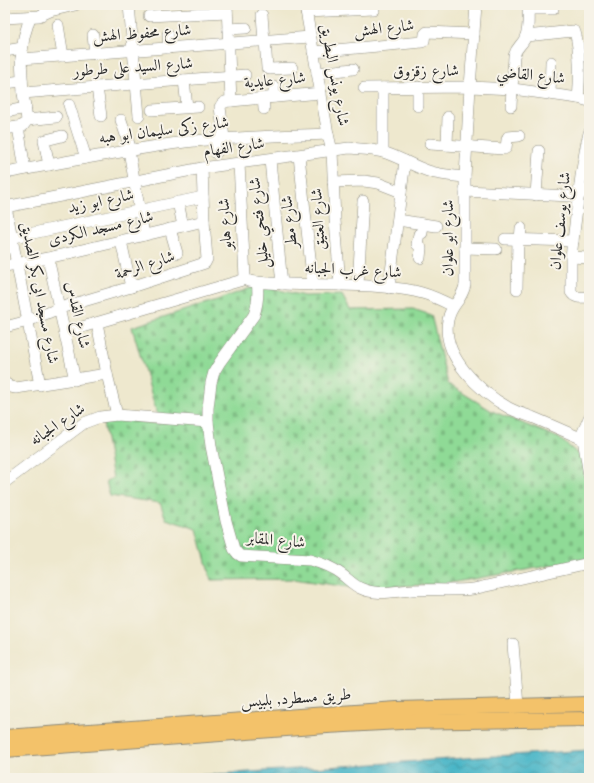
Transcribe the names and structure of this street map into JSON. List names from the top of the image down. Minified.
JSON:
{"streets":{"main road":["طريق مسطرد, بلبيس"],"street":["شارع الهش","شارع محفوظ الهش","شارع السيد على طرطور","شارع زقزوق","شارع يونس البطريق","شارع القاضي","شارع عايدية","شارع زكى سليمان ابو هبه","شارع الفهام","شارع ابو زيد","شارع العتيق","شارع يوسف علوان","شارع مطر","شارع فتحي خليل","شارع هابو","شارع مسجد الكردى","شارع ابو علوان","شارع الرحمة","شارع غرب الجبانه","شارع مسجد ابى بكر الصديق","شارع القدس","شارع الجبانه","شارع المقابر"]},"crossings":[["شارع الهش","شارع يونس البطريق"],["شارع الهش","شارع ابو علوان"],["شارع محفوظ الهش","شارع يونس البطريق"],["شارع زقزوق","شارع القاضي"],["شارع زقزوق","شارع الفهام"],["شارع زقزوق","شارع ابو علوان"],["شارع يونس البطريق","شارع عايدية"],["شارع يونس البطريق","شارع زكى سليمان ابو هبه"],["شارع يونس البطريق","شارع الفهام"],["شارع يونس البطريق","شارع العتيق"],["شارع القاضي","شارع ابو علوان"],["شارع الفهام","شارع العتيق"],["شارع الفهام","شارع مطر"],["شارع الفهام","شارع فتحي خليل"],["شارع الفهام","شارع هابو"],["شارع الفهام","شارع ابو علوان"],["شارع الفهام","شارع الرحمة"],["شارع الفهام","شارع مسجد ابى بكر الصديق"],["شارع ابو زيد","شارع الرحمة"],["شارع ابو زيد","شارع مسجد ابى بكر الصديق"],["شارع العتيق","شارع غرب الجبانه"],["شارع مطر","شارع غرب الجبانه"],["شارع فتحي خليل","شارع غرب الجبانه"],["شارع هابو","شارع غرب الجبانه"],["شارع هابو","شارع المقابر"],["شارع مسجد الكردى","شارع الرحمة"],["شارع مسجد الكردى","شارع مسجد ابى بكر الصديق"],["شارع مسجد الكردى","شارع القدس"],["شارع ابو علوان","شارع غرب الجبانه"],["شارع الرحمة","شارع مسجد ابى بكر الصديق"],["شارع الرحمة","شارع القدس"],["شارع غرب الجبانه","شارع القدس"],["شارع غرب الجبانه","شارع المقابر"],["شارع الجبانه","شارع المقابر"]]}
